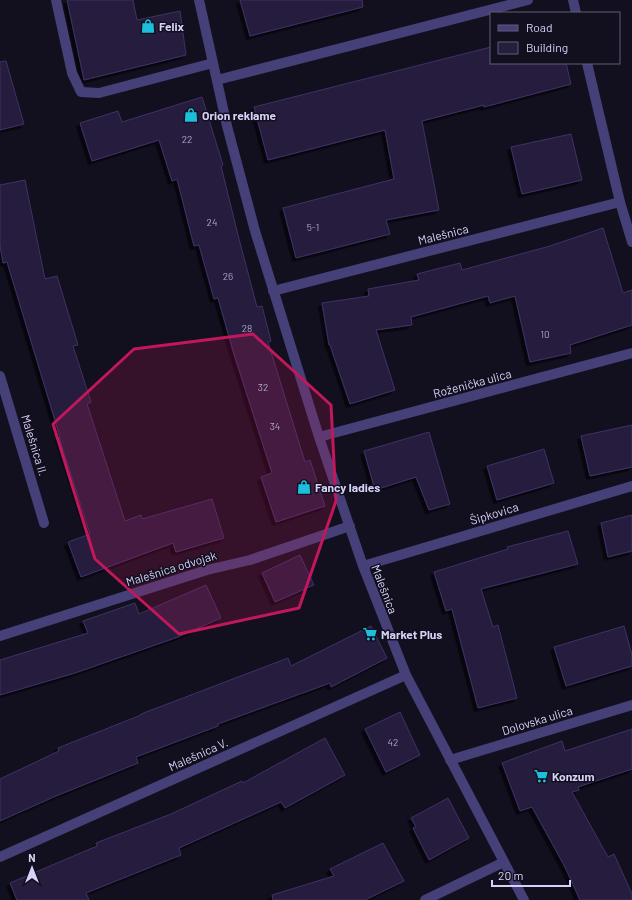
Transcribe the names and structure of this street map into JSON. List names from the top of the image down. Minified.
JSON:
{"streets":{"street":["Malešnica","Roženička ulica","Malešnica II.","Šipkovica","Malešnica odvojak","Dolovska ulica","Malešnica V."]},"crossings":[["Malešnica","Roženička ulica"],["Malešnica","Šipkovica"],["Malešnica","Malešnica odvojak"],["Malešnica","Dolovska ulica"],["Malešnica","Malešnica V."]],"places":{"shop":["Felix","Orion reklame","Fancy ladies"],"supermarket":["Market Plus","Konzum"]},"house_numbers":["22","24","5-1","26","28","10","32","34","42"],"legend":["Road","Building"],"scale_bar":"20 m","north":"top"}
